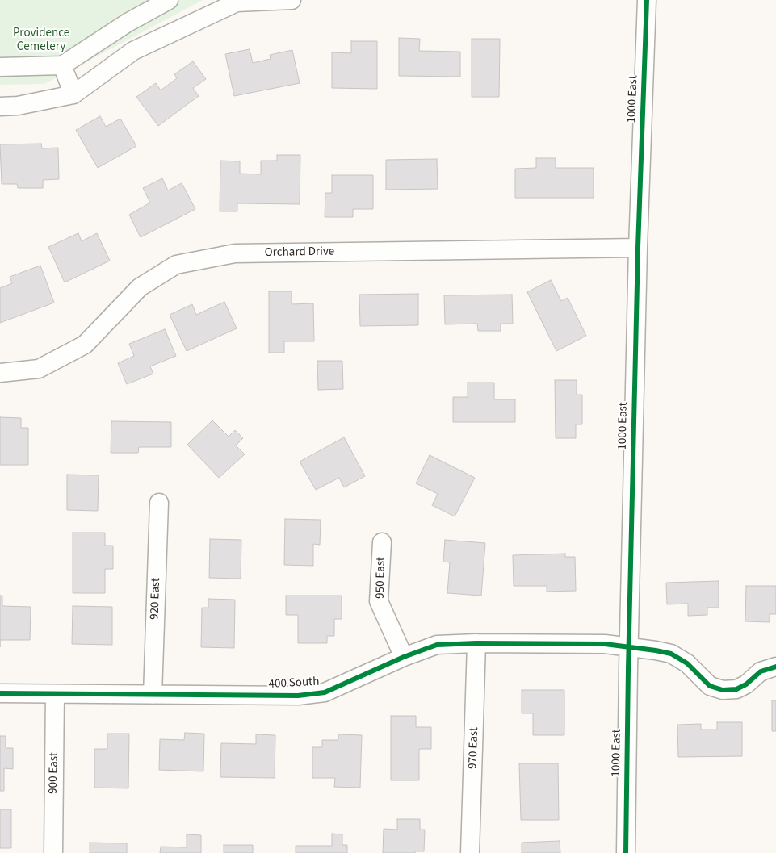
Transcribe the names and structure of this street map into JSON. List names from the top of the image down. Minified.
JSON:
{"streets":{"street":["1000 East","Orchard Drive","950 East","920 East","400 South","970 East","900 East"]},"crossings":[["1000 East","Orchard Drive"],["1000 East","400 South"],["950 East","400 South"],["920 East","400 South"],["400 South","970 East"],["400 South","900 East"]],"parks":["Providence Cemetery"]}
